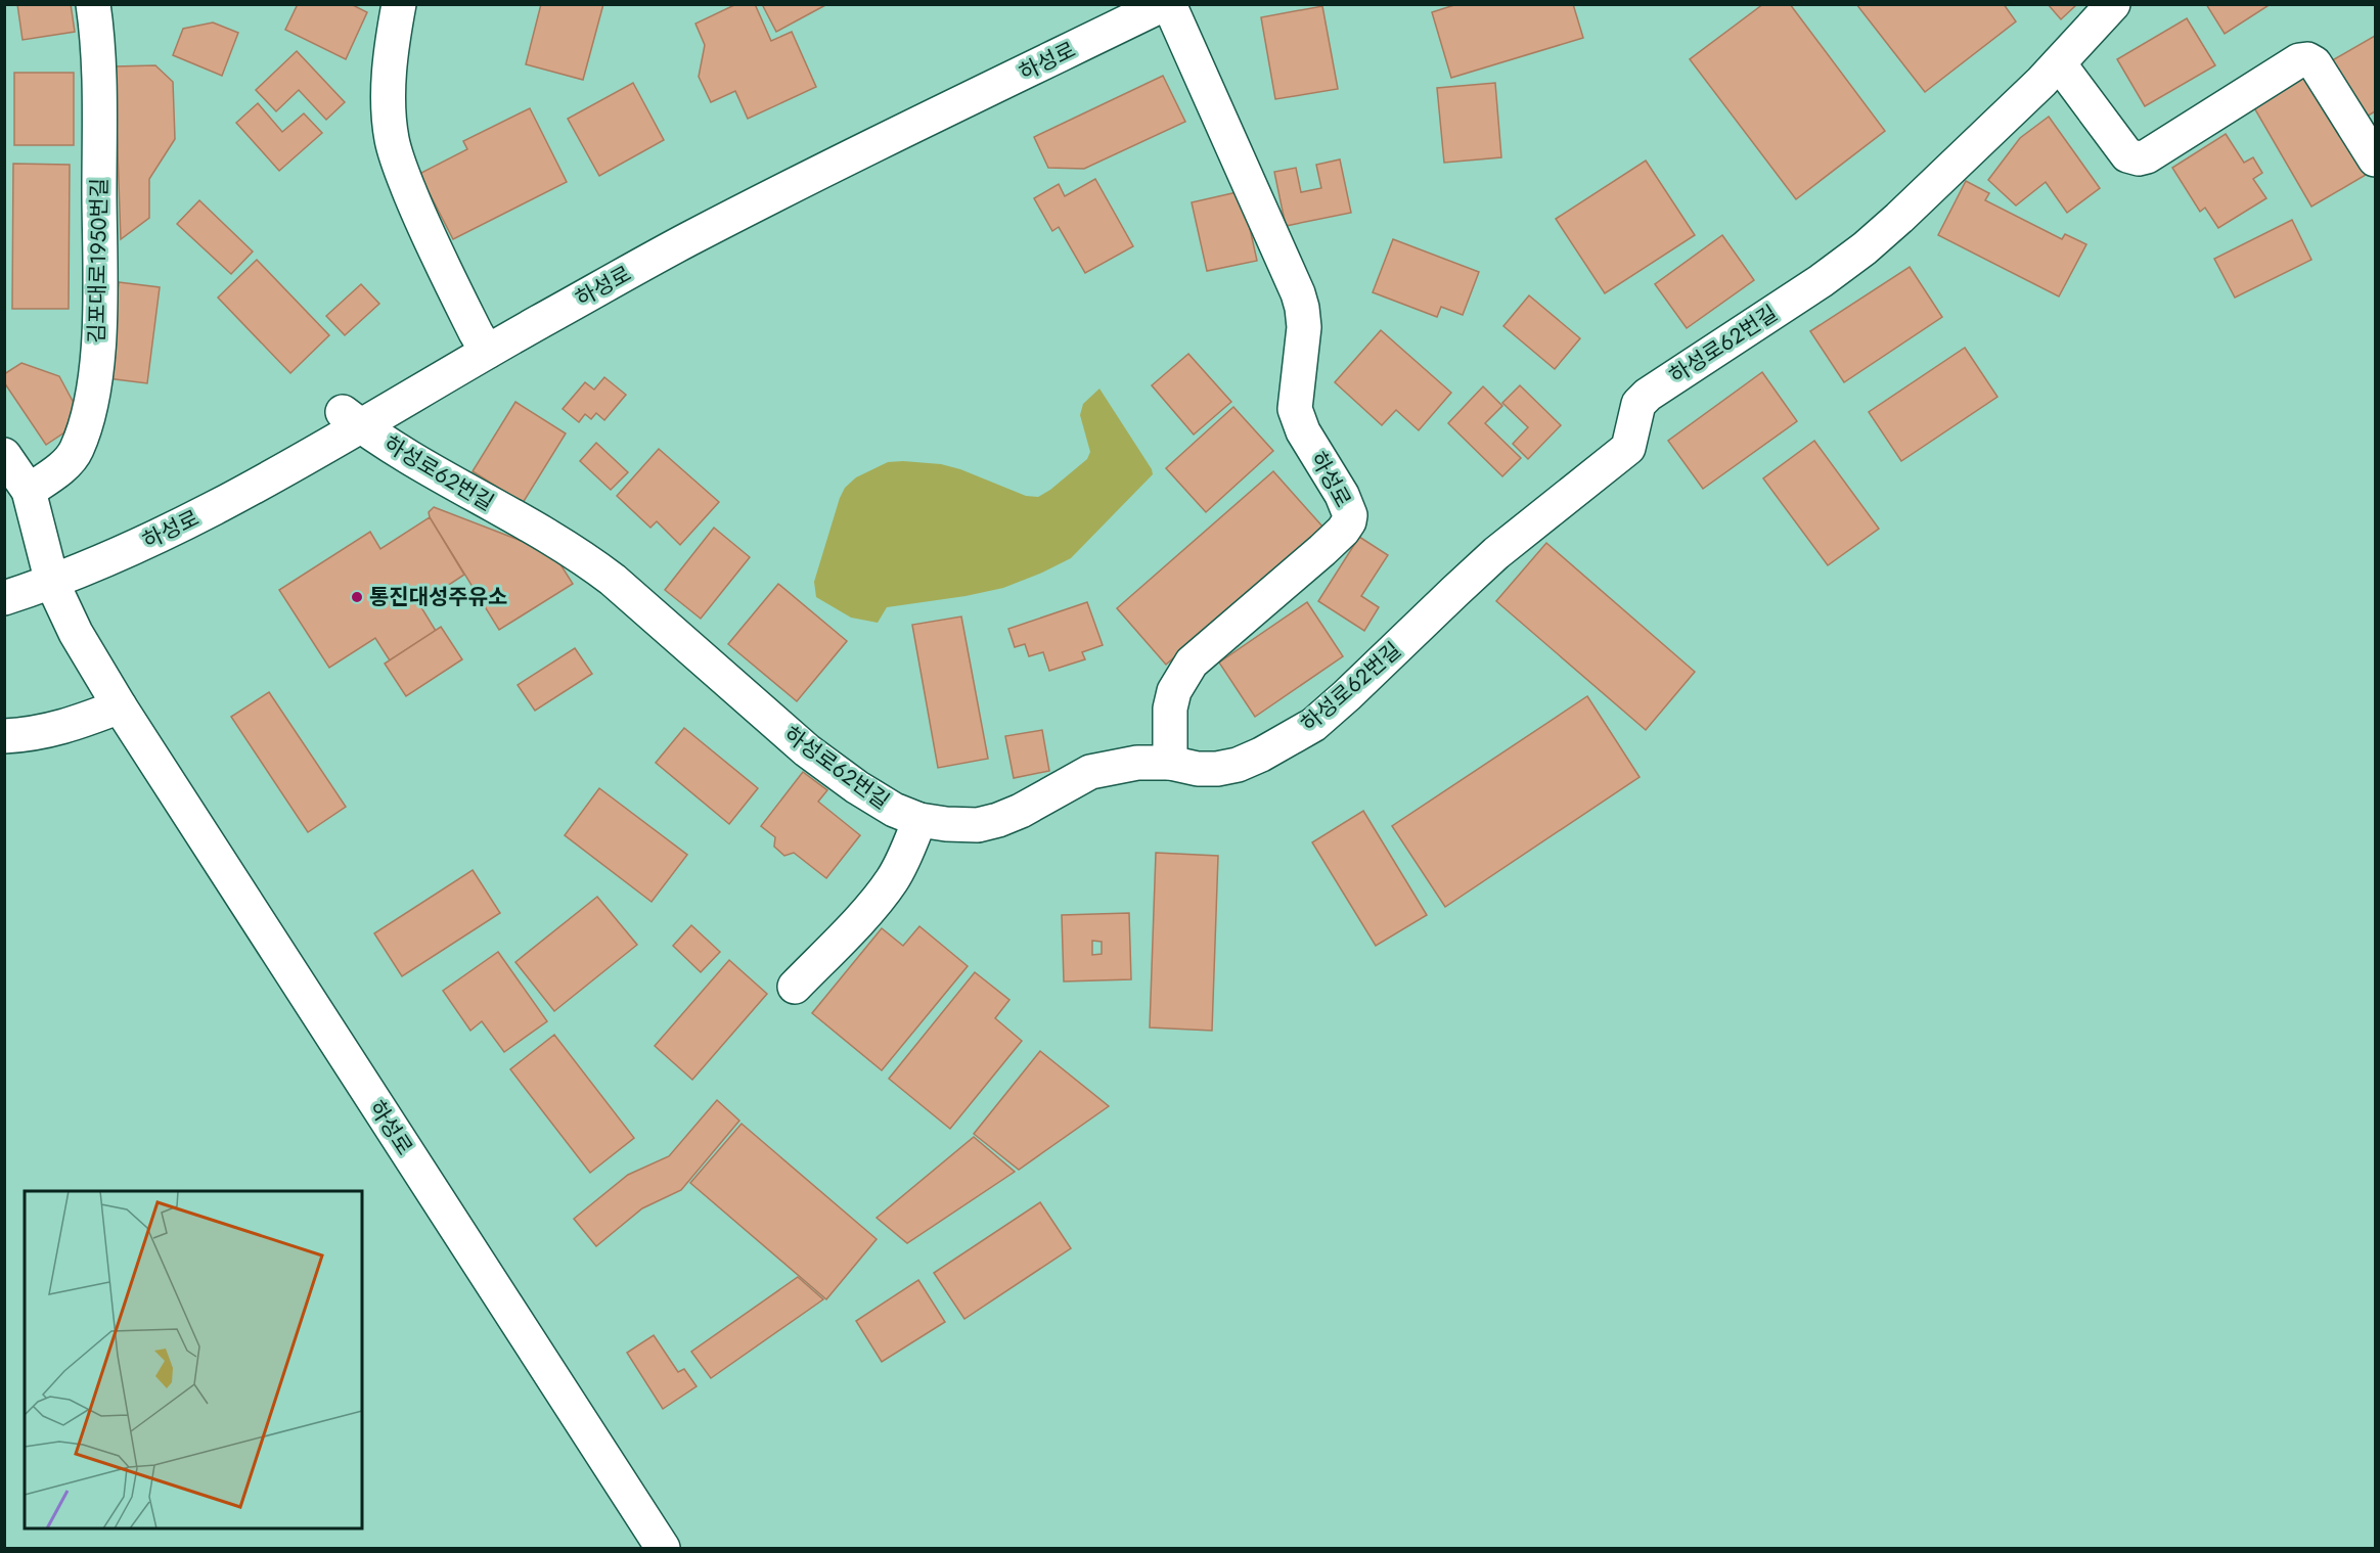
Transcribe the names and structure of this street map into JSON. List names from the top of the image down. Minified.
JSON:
{"streets":{"street":["하성로","김포대로1950번길","하성로62번길"]},"crossings":[["하성로","하성로62번길"]],"places":["통진대성주유소"]}
